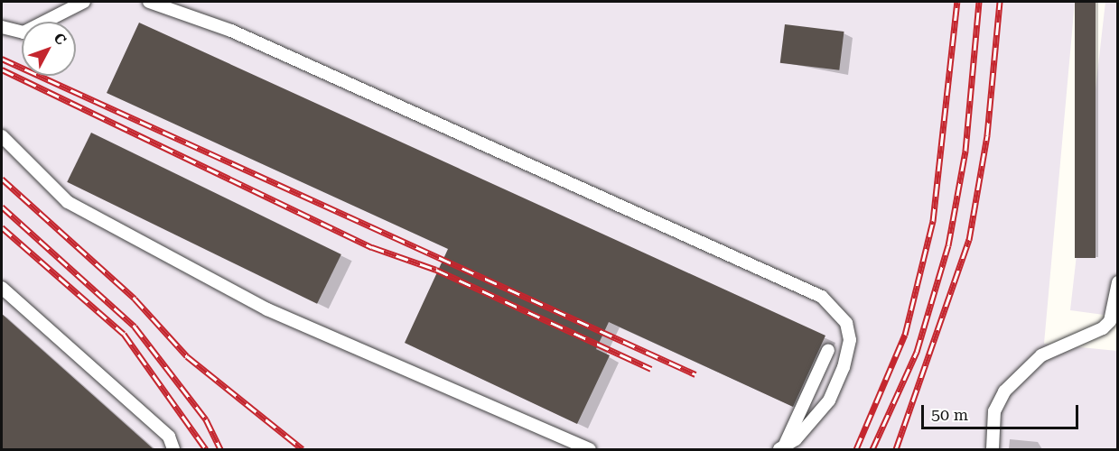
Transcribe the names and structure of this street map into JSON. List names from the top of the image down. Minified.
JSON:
{"scale_bar":"50 m","north":"top right"}
